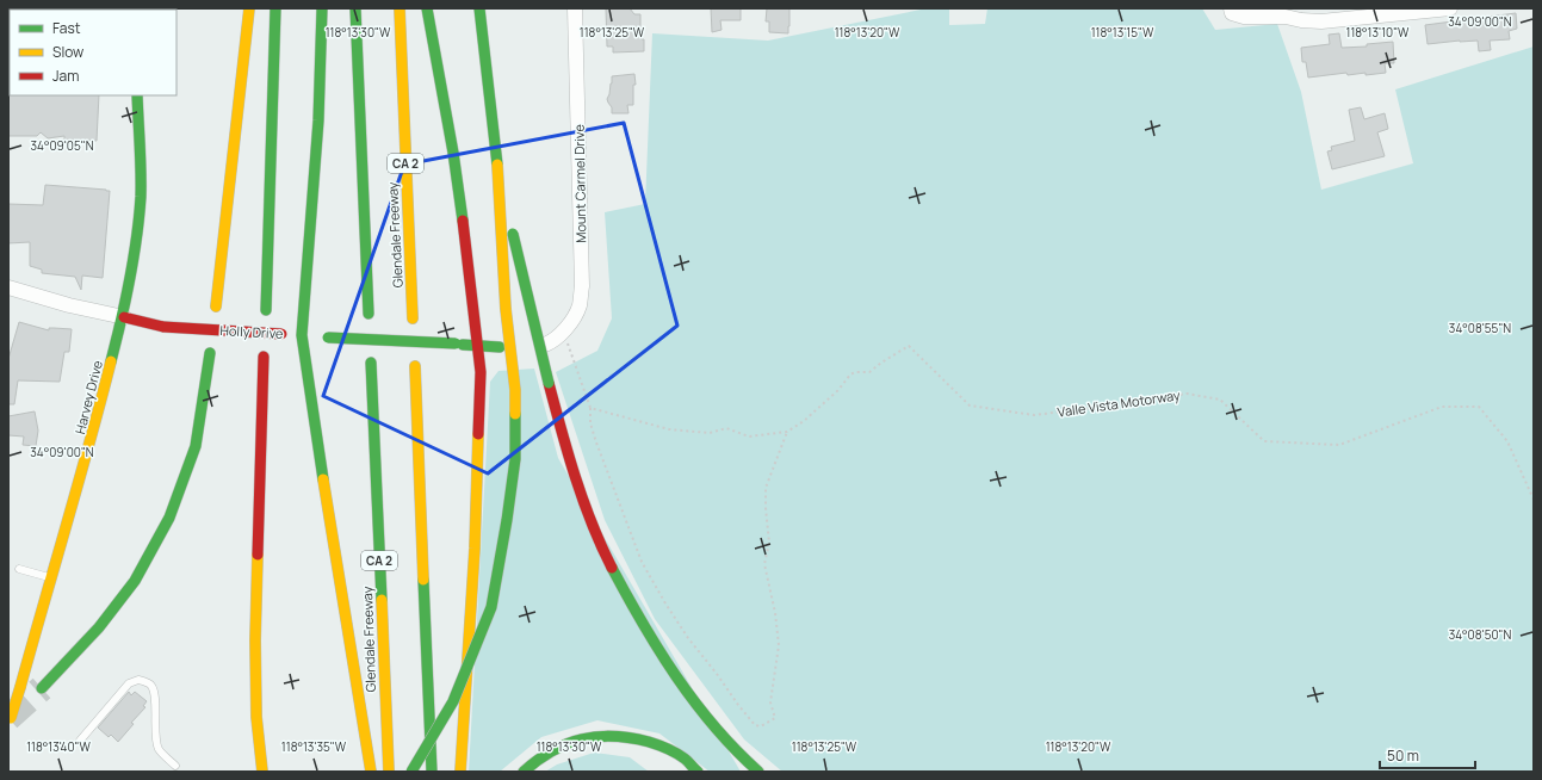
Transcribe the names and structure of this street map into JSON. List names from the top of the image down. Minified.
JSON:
{"streets":{"main road":["CA 2","Glendale Freeway","Holly Drive","Harvey Drive"],"street":["Mount Carmel Drive"],"path":["Valle Vista Motorway"]},"crossings":[["Holly Drive","Harvey Drive"]],"legend":["Fast","Slow","Jam"],"scale_bar":"50 m","coordinates":["34°09'00\"N","118°13'30\"W","118°13'25\"W","118°13'20\"W","118°13'15\"W","118°13'10\"W","34°09'05\"N","34°08'55\"N","34°08'50\"N","118°13'40\"W","118°13'35\"W"]}
